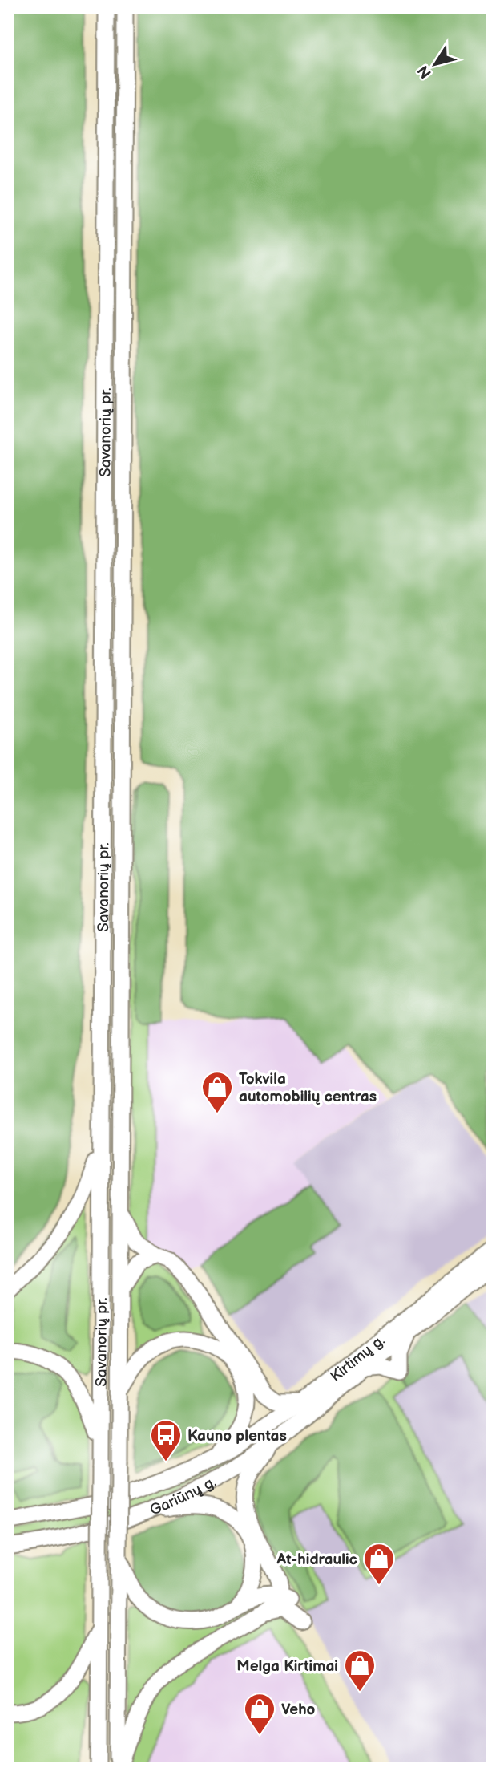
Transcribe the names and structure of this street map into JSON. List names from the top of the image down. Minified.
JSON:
{"streets":{"highway":["Savanorių pr.","Kirtimų g.","Gariūnų g."]},"crossings":[["Kirtimų g.","Gariūnų g."]],"places":{"shop":["Tokvila automobilių centras","At-hidraulic","Melga Kirtimai","Veho"],"bus stop":["Kauno plentas"]},"north":"bottom left"}
